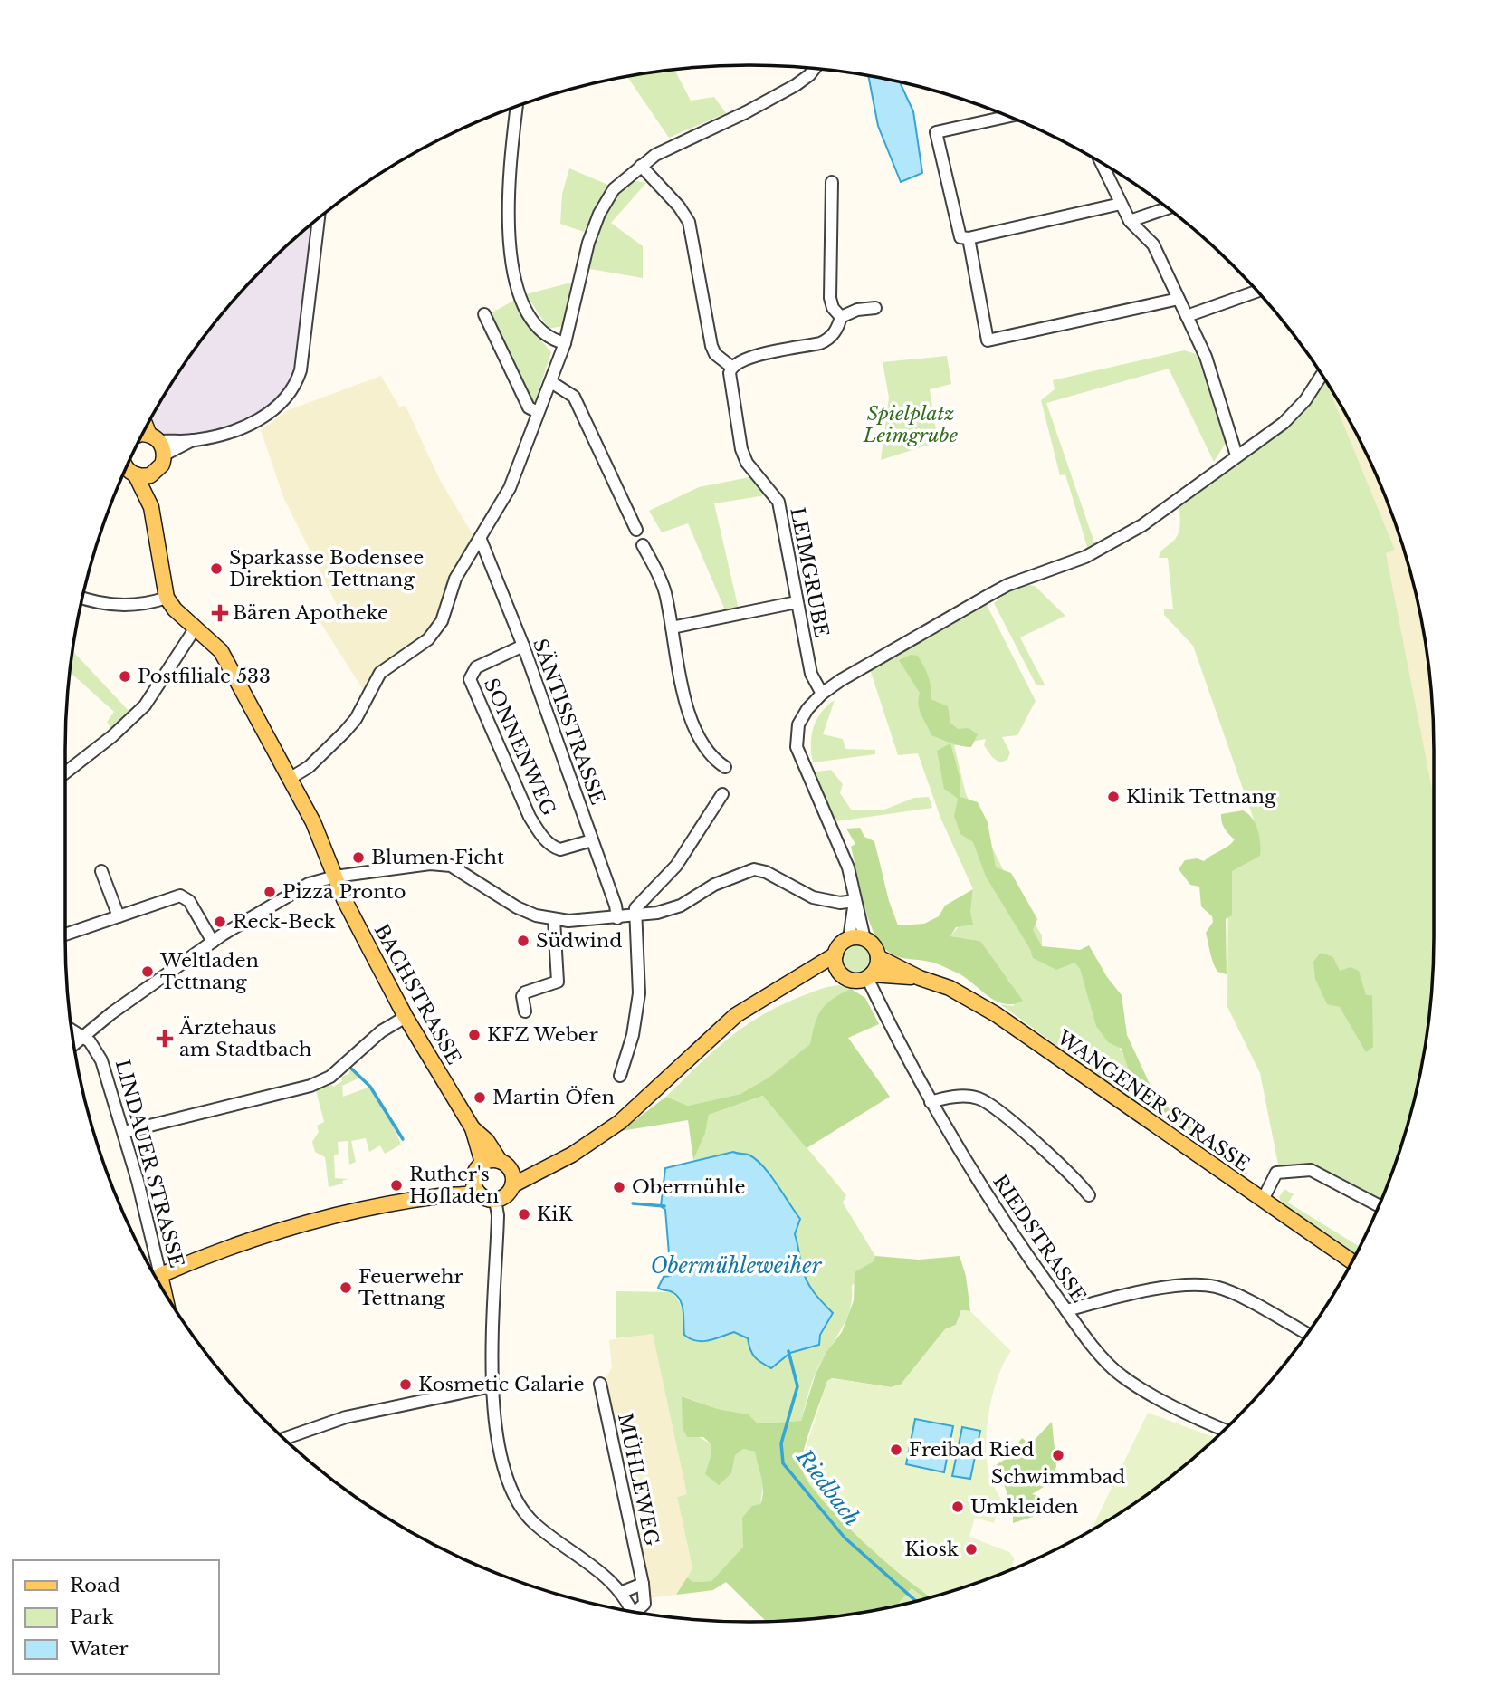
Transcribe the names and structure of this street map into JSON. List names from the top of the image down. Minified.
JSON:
{"streets":{"main road":["BACHSTRASSE","WANGENER STRASSE"],"street":["LEIMGRUBE","SÄNTISSTRASSE","SONNENWEG","LINDAUER STRASSE","RIEDSTRASSE","MÜHLEWEG"]},"crossings":[["SÄNTISSTRASSE","SONNENWEG"],["WANGENER STRASSE","RIEDSTRASSE"]],"water":["Obermühleweiher","Riedbach"],"parks":["Spielplatz Leimgrube"],"places":{"other":["Sparkasse Bodensee Direktion Tettnang","Postfiliale 533","Klinik Tettnang","Blumen Ficht","Pizza Pronto","Reck-Beck","Südwind","Weltladen Tettnang","KFZ Weber","Martin Öfen","Ruther's Hofladen","Obermühle","KiK","Feuerwehr Tettnang","Kosmetic Galarie","Freibad Ried","Schwimmbad","Umkleiden","Kiosk"],"health":["Bären Apotheke","Ärztehaus am Stadtbach"]},"legend":["Road","Park","Water"]}
